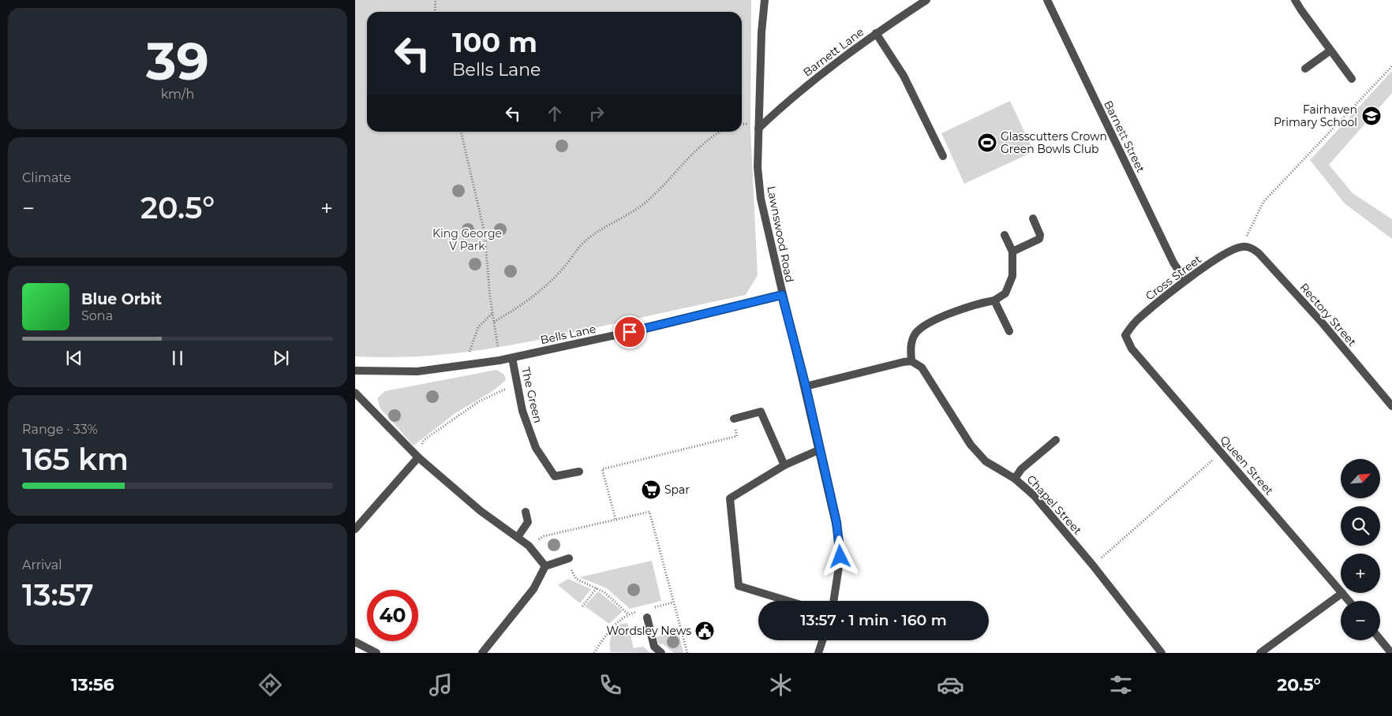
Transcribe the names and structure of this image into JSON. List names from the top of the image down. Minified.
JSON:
{"streets":{"street":["Barnett Lane","Barnett Street","Lawnswood Road","Cross Street","Rectory Street","Bells Lane","The Green","Queen Street","Chapel Street"]},"crossings":[["Barnett Lane","Lawnswood Road"],["Barnett Street","Cross Street"],["Lawnswood Road","Bells Lane"],["Cross Street","Rectory Street"],["Cross Street","Queen Street"],["Bells Lane","The Green"]],"parks":["King George V Park"],"places":{"school or university":["Fairhaven Primary School"],"sports":["Glasscutters Crown Green Bowls Club"],"supermarket":["Spar"],"public building":["Wordsley News"]},"north":"top right","page":{"tile":[["39","km/h"],"Climate",["Range · 33%","165 km"],["Arrival","13:57"]],"turn":["100 m","Bells Lane"],"heat":["−","20.5°","+"],"song":["Blue Orbit","Sona"],"map_buttons":["+","−"],"limit":"40","trip":"13:57 · 1 min · 160 m","tabs":["13:56","20.5°"]}}
